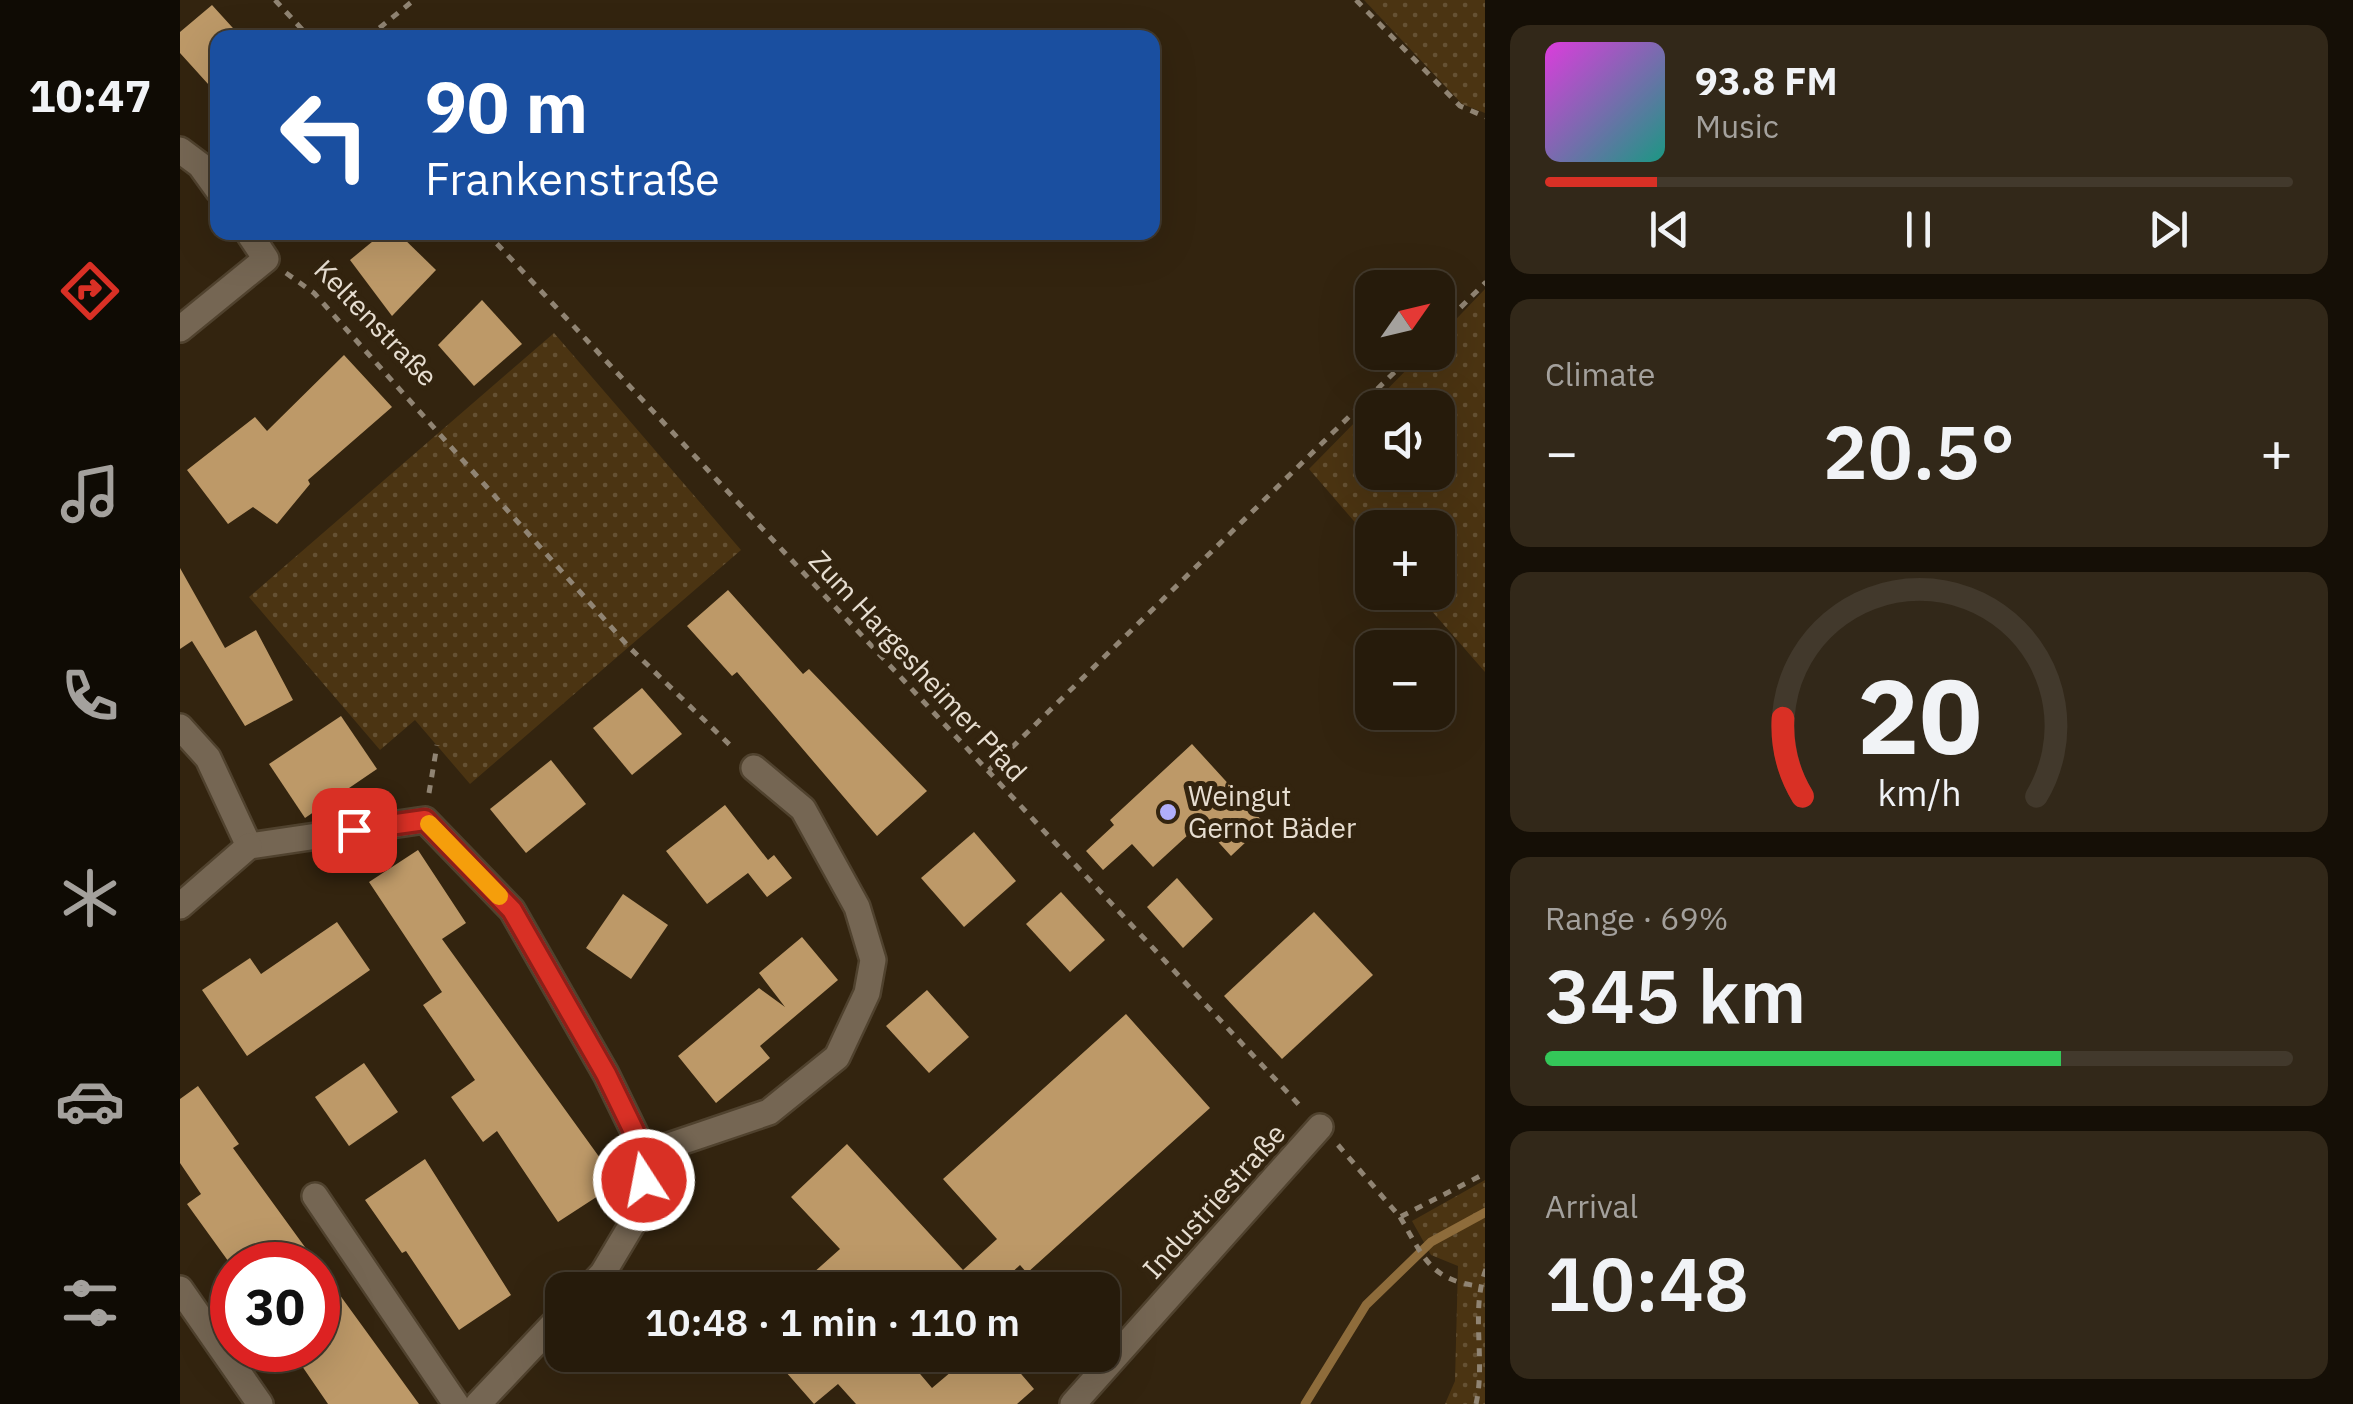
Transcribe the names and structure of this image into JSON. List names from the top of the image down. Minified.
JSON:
{"streets":{"street":["Industriestraße"],"path":["Keltenstraße","Zum Hargesheimer Pfad"]},"crossings":[["Zum Hargesheimer Pfad","Industriestraße"]],"places":["Weingut Gernot Bäder"],"north":"top right","page":{"tabs":"10:47","turn":["90 m","Frankenstraße"],"song":["93.8 FM","Music"],"map_buttons":["+","−"],"tile":["Climate",["Range · 69%","345 km"],["Arrival","10:48"]],"heat":["−","20.5°","+"],"limit":"30","trip":"10:48 · 1 min · 110 m","gauge":["20","km/h"]}}
